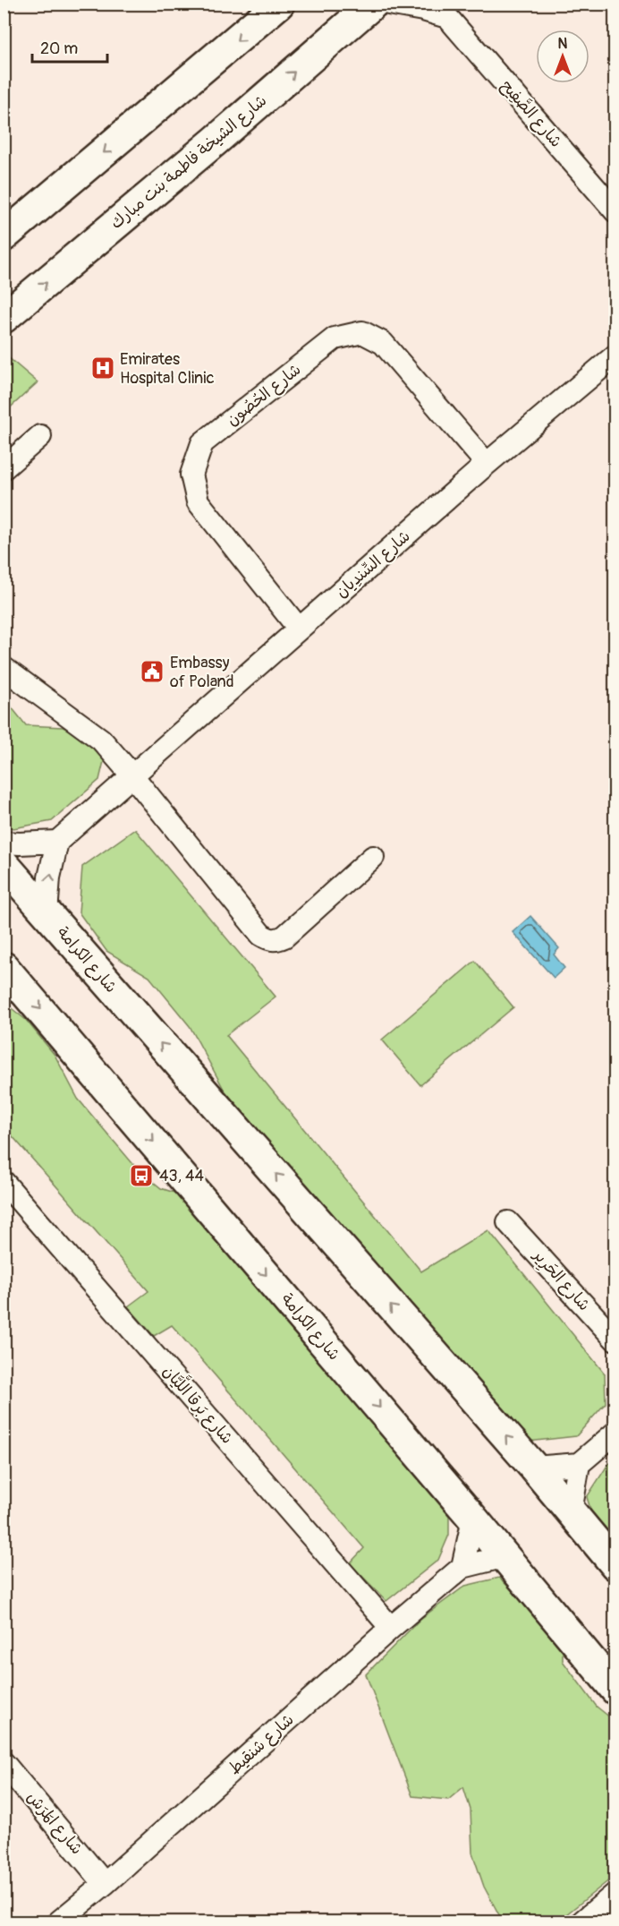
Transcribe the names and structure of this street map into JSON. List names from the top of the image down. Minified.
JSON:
{"streets":{"main road":["شارع الشيخة فاطمة بنت مبارك","شارع الكرامة"],"street":["شارع الصَّفِيح","شارع الحُصُون","شارع السِّندِيان","شارع الحَرِير","شارع بَرقا اللَّيَّان","شارع شنقيط","شارع المَرَش"]},"crossings":[["شارع الحُصُون","شارع السِّندِيان"],["شارع الكرامة","شارع شنقيط"],["شارع بَرقا اللَّيَّان","شارع شنقيط"],["شارع شنقيط","شارع المَرَش"]],"places":{"hospital":["Emirates Hospital Clinic"],"public building":["Embassy of Poland"],"bus stop":["43, 44"]},"scale_bar":"20 m","north":"top"}
